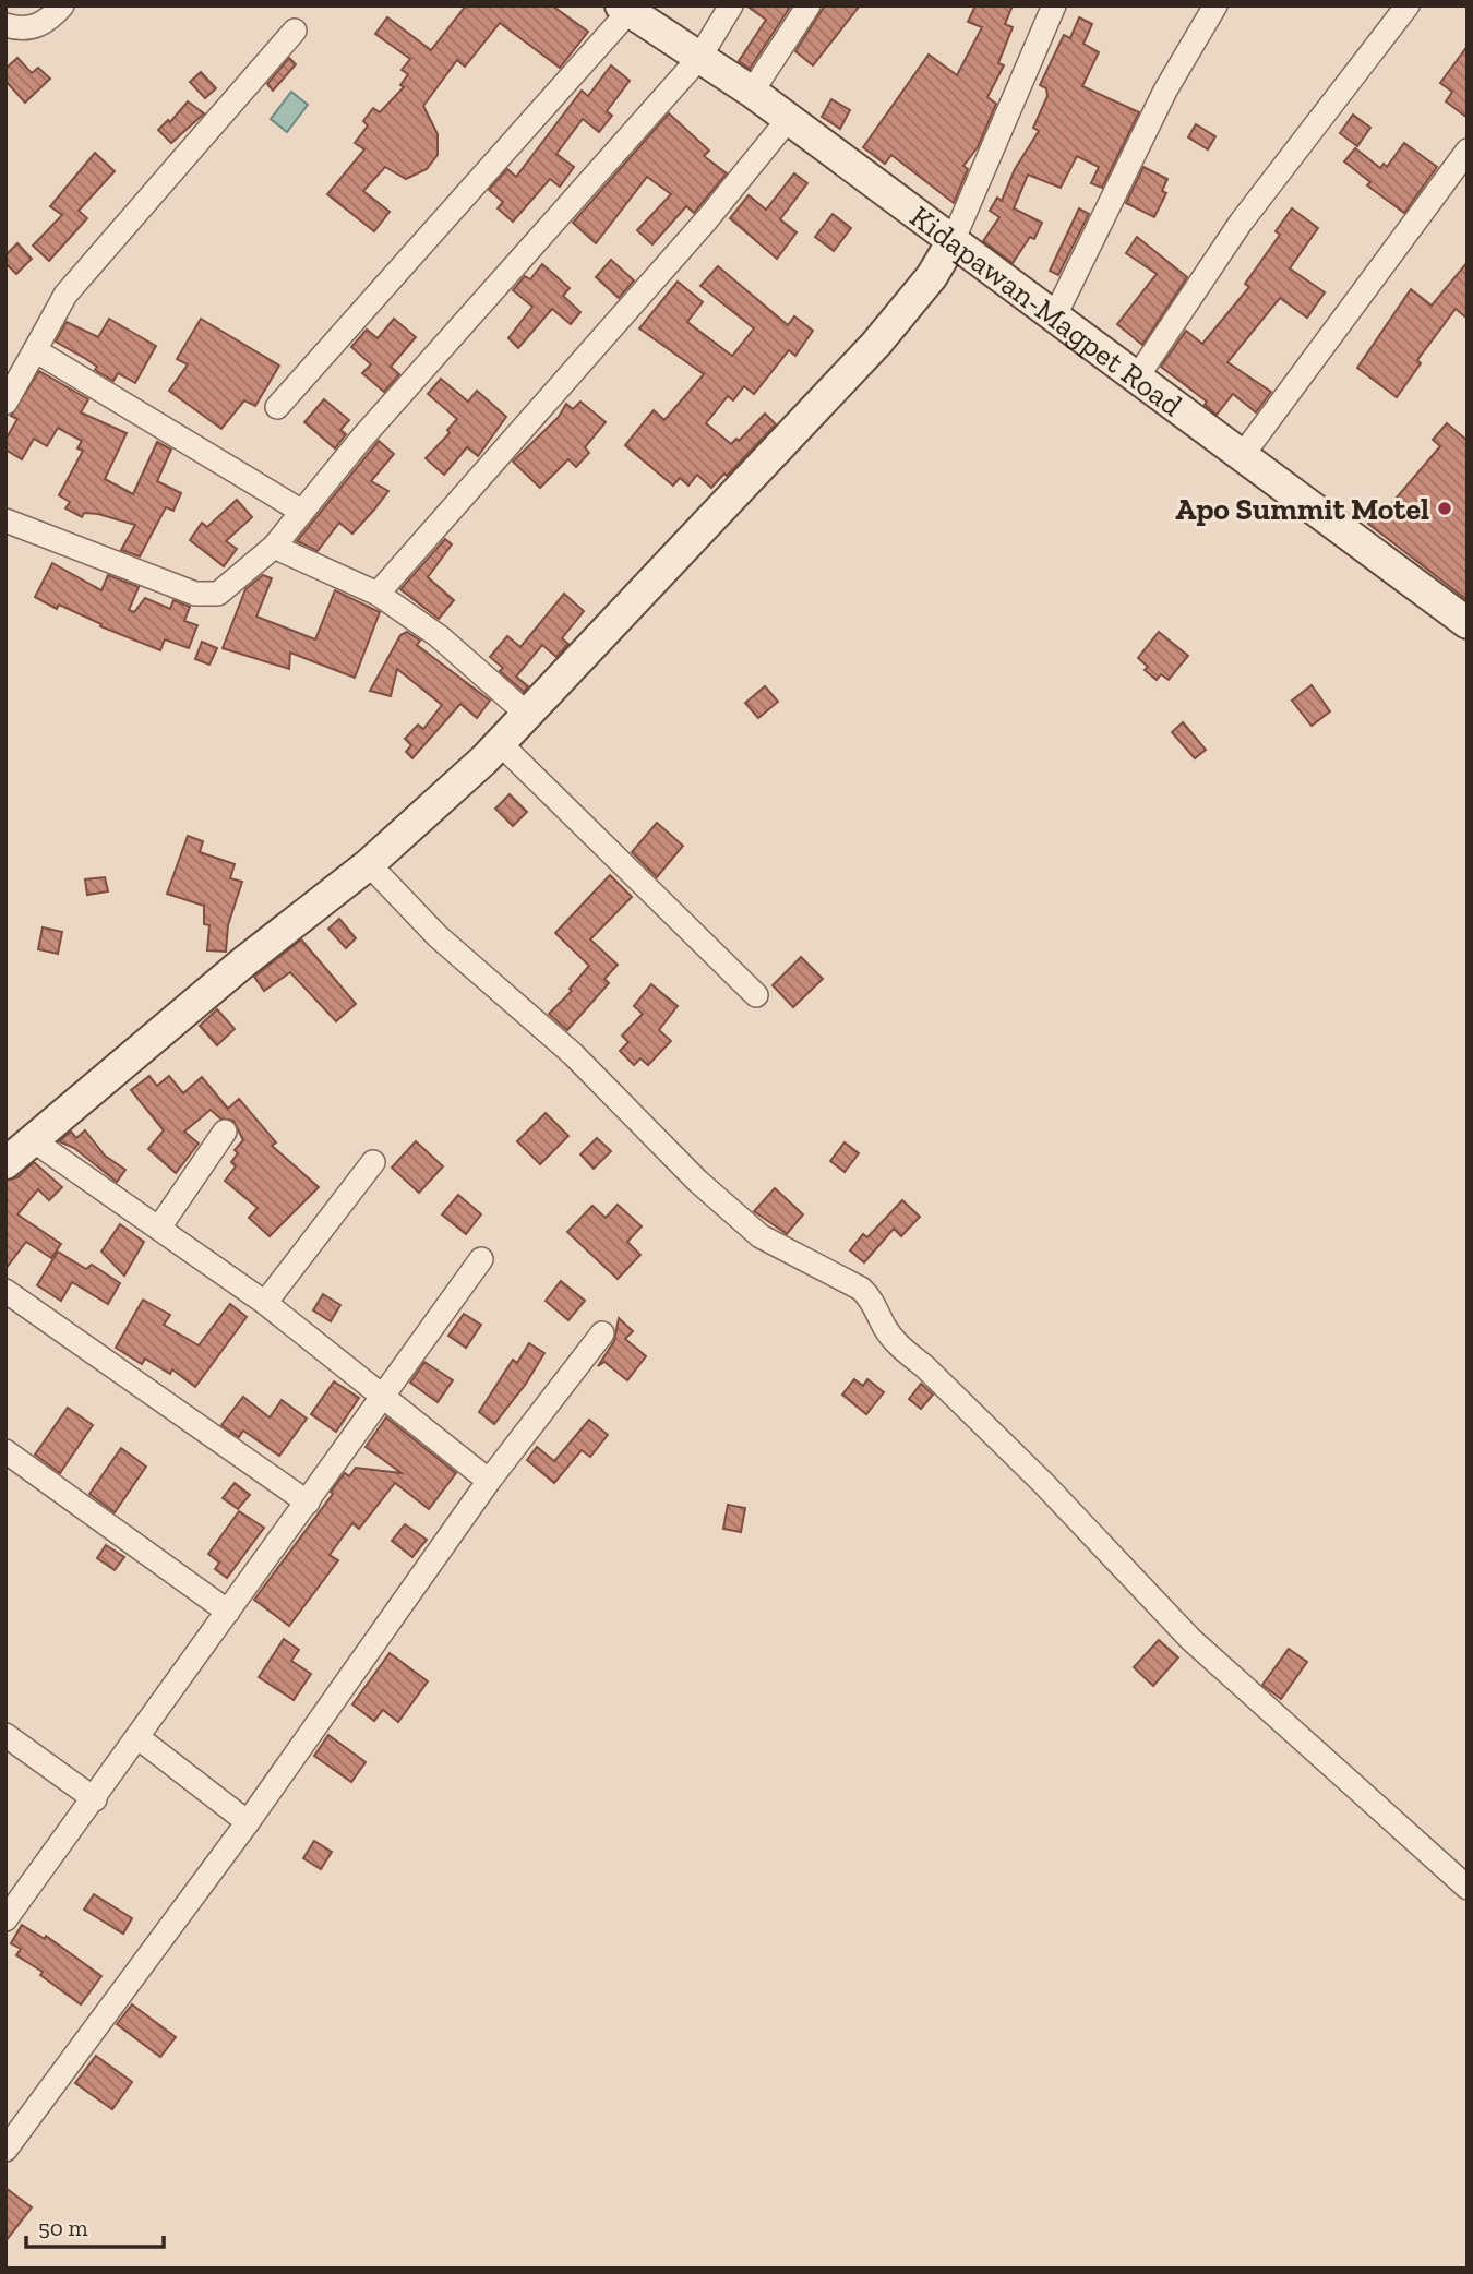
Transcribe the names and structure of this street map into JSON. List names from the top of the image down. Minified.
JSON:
{"streets":{"street":["Kidapawan-Magpet Road"]},"places":["Apo Summit Motel"],"scale_bar":"50 m"}
